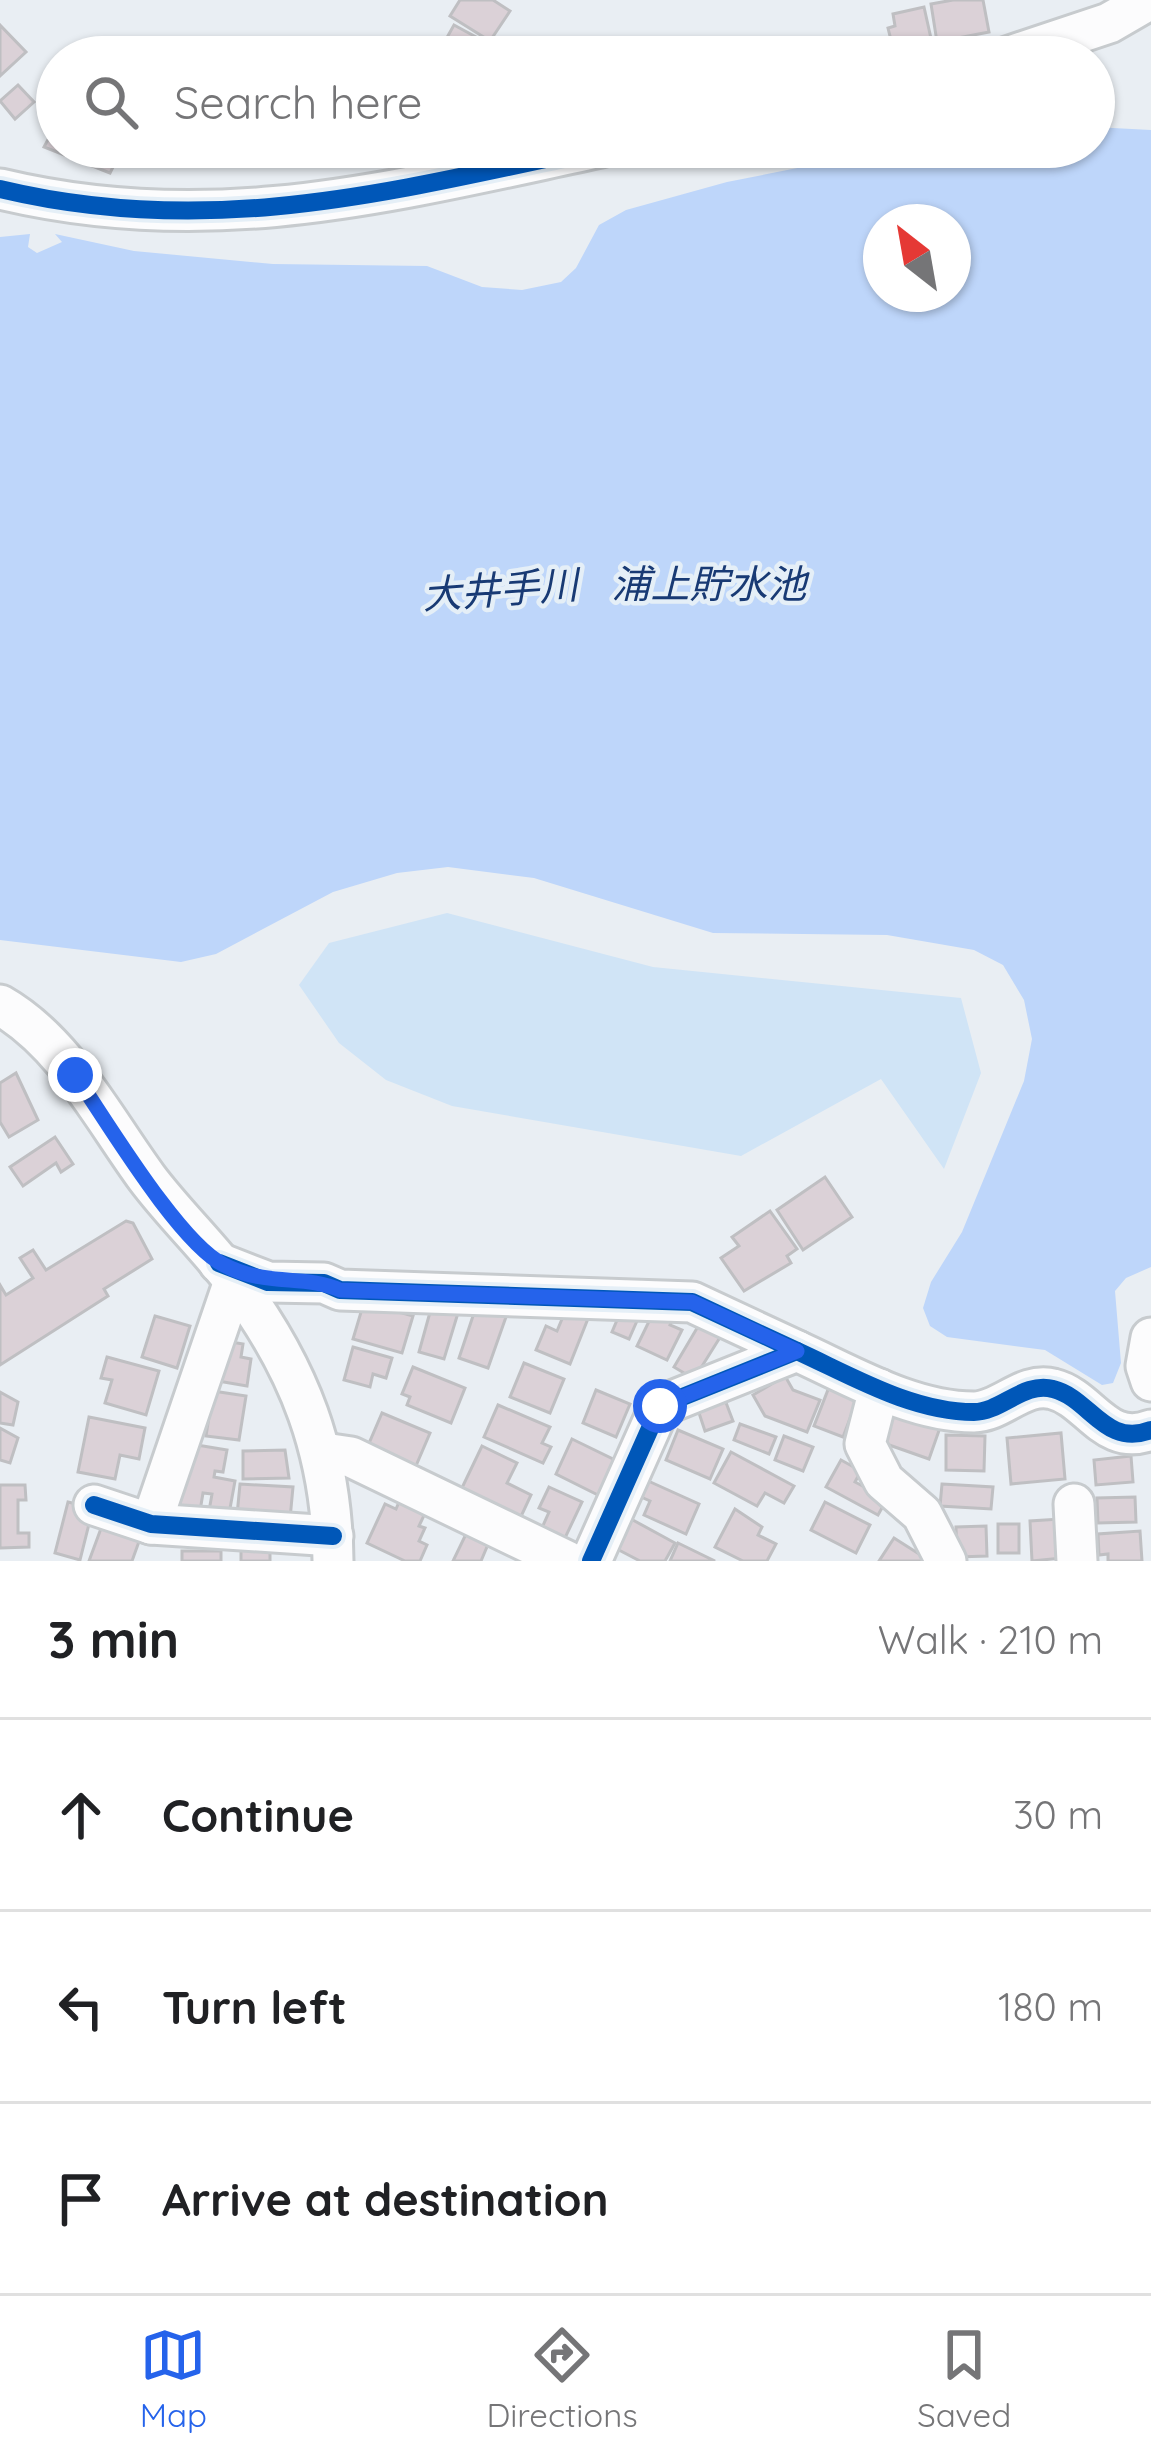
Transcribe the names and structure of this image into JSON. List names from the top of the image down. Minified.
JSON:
{"water":["浦上貯水池","大井手川"],"north":"top left","page":{"search":"Search here","heading":["3 min","Walk · 210 m"],"list":[["Continue","30 m"],["Turn left","180 m"],"Arrive at destination"],"nav":["Map","Directions","Saved"]}}
